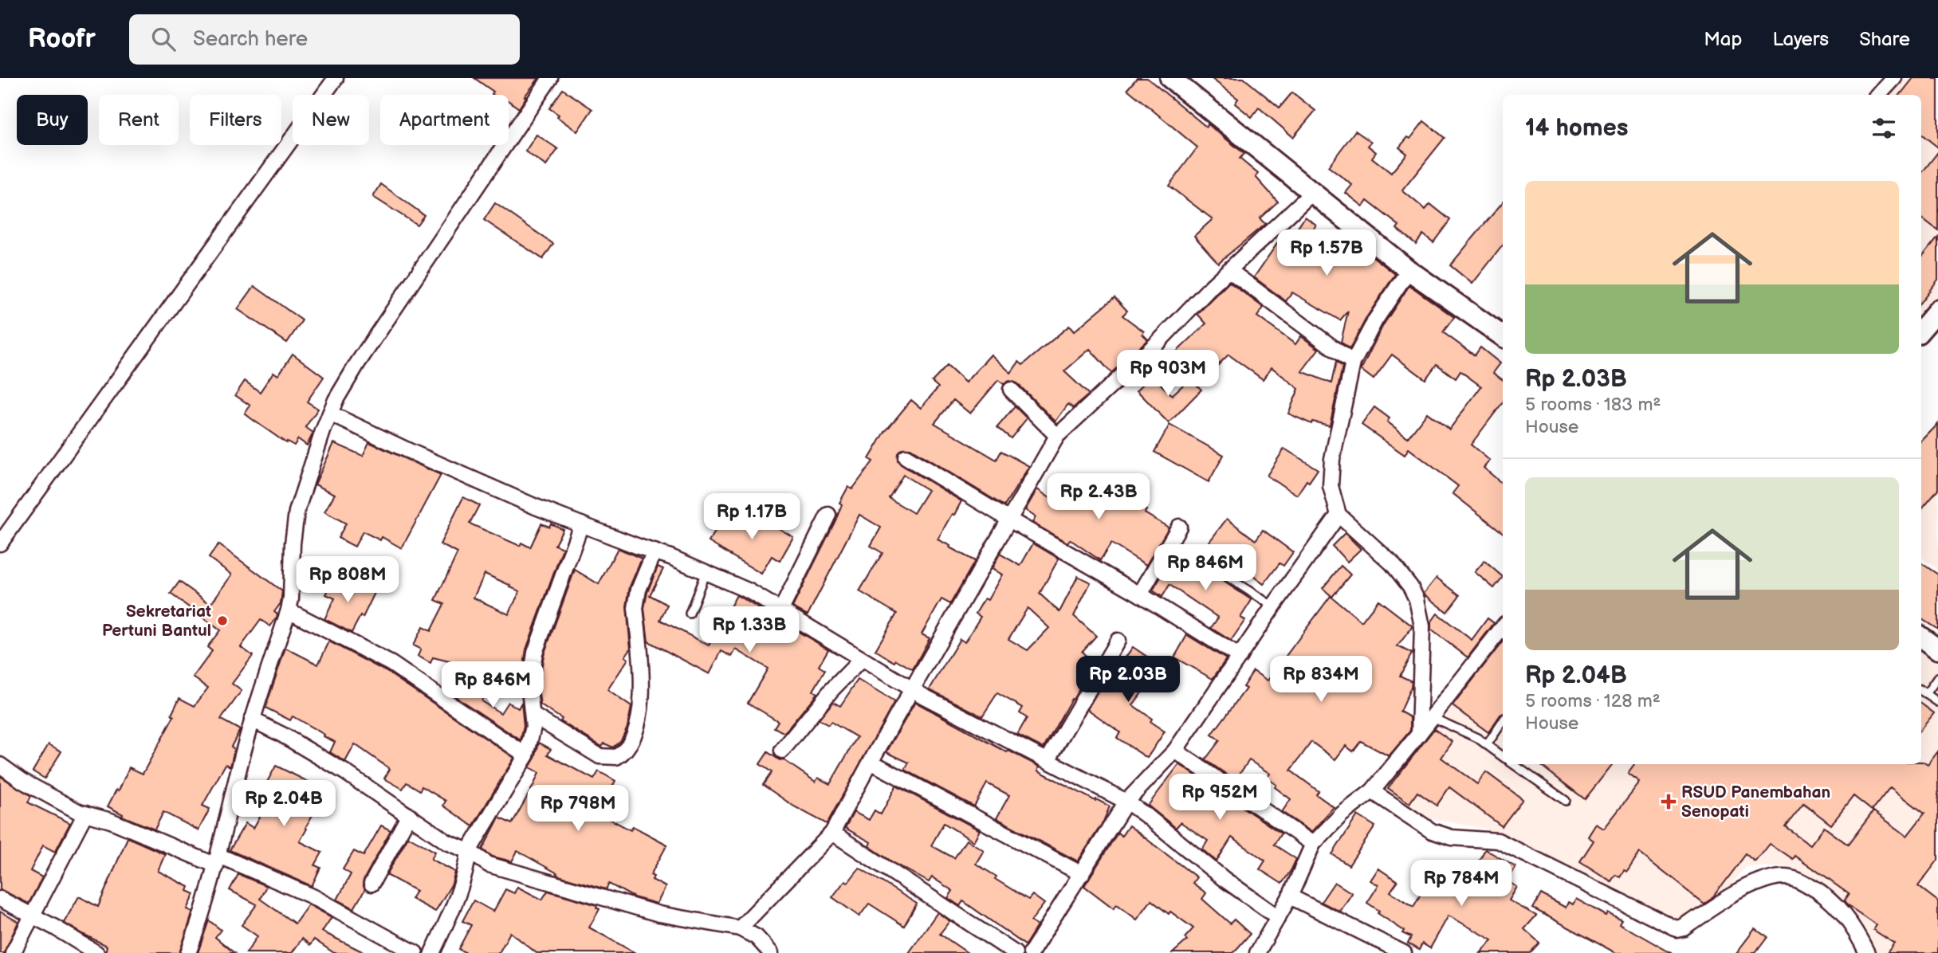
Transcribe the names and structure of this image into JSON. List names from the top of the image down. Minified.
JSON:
{"places":{"other":["Sekretariat Pertuni Bantul"],"health":["RSUD Panembahan Senopati"]},"page":{"header":"Roofr","search":"Search here","nav":["Map","Layers","Share"],"chip":["Buy","Rent","Filters","New","Apartment"],"heading":"14 homes","list":[{"name":"Rp 2.03B","note":"5 rooms · 183 m² · House"},{"name":"Rp 2.04B","note":"5 rooms · 128 m² · House"}],"price":["Rp 1.57B","Rp 903M","Rp 2.43B","Rp 1.17B","Rp 846M","Rp 808M","Rp 1.33B","Rp 2.03B","Rp 834M","Rp 846M","Rp 952M","Rp 2.04B","Rp 798M","Rp 784M"]}}
